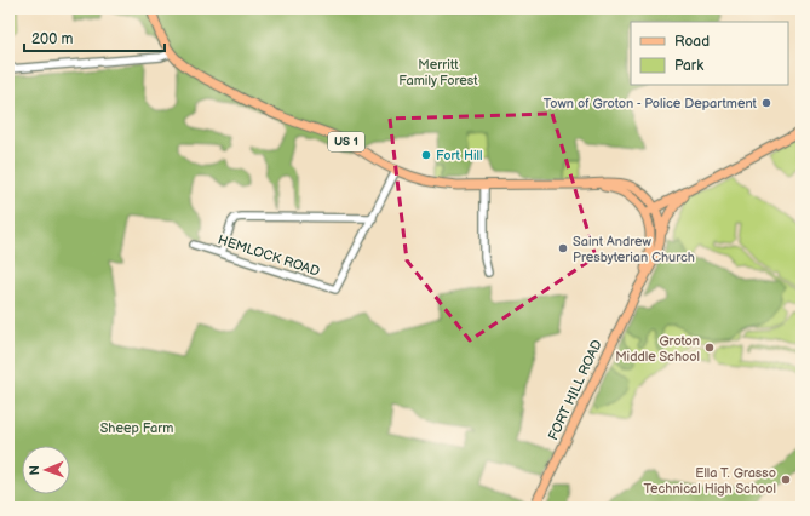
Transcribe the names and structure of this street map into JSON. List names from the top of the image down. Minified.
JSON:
{"streets":{"main road":["US 1","FORT HILL ROAD"],"street":["HEMLOCK ROAD"]},"crossings":[["US 1","FORT HILL ROAD"]],"parks":["Merritt Family Forest","Sheep Farm"],"places":["Town of Groton - Police Department","Fort Hill","Saint Andrew Presbyterian Church","Groton Middle School","Ella T. Grasso Technical High School"],"legend":["Road","Park"],"scale_bar":"200 m","north":"left"}
